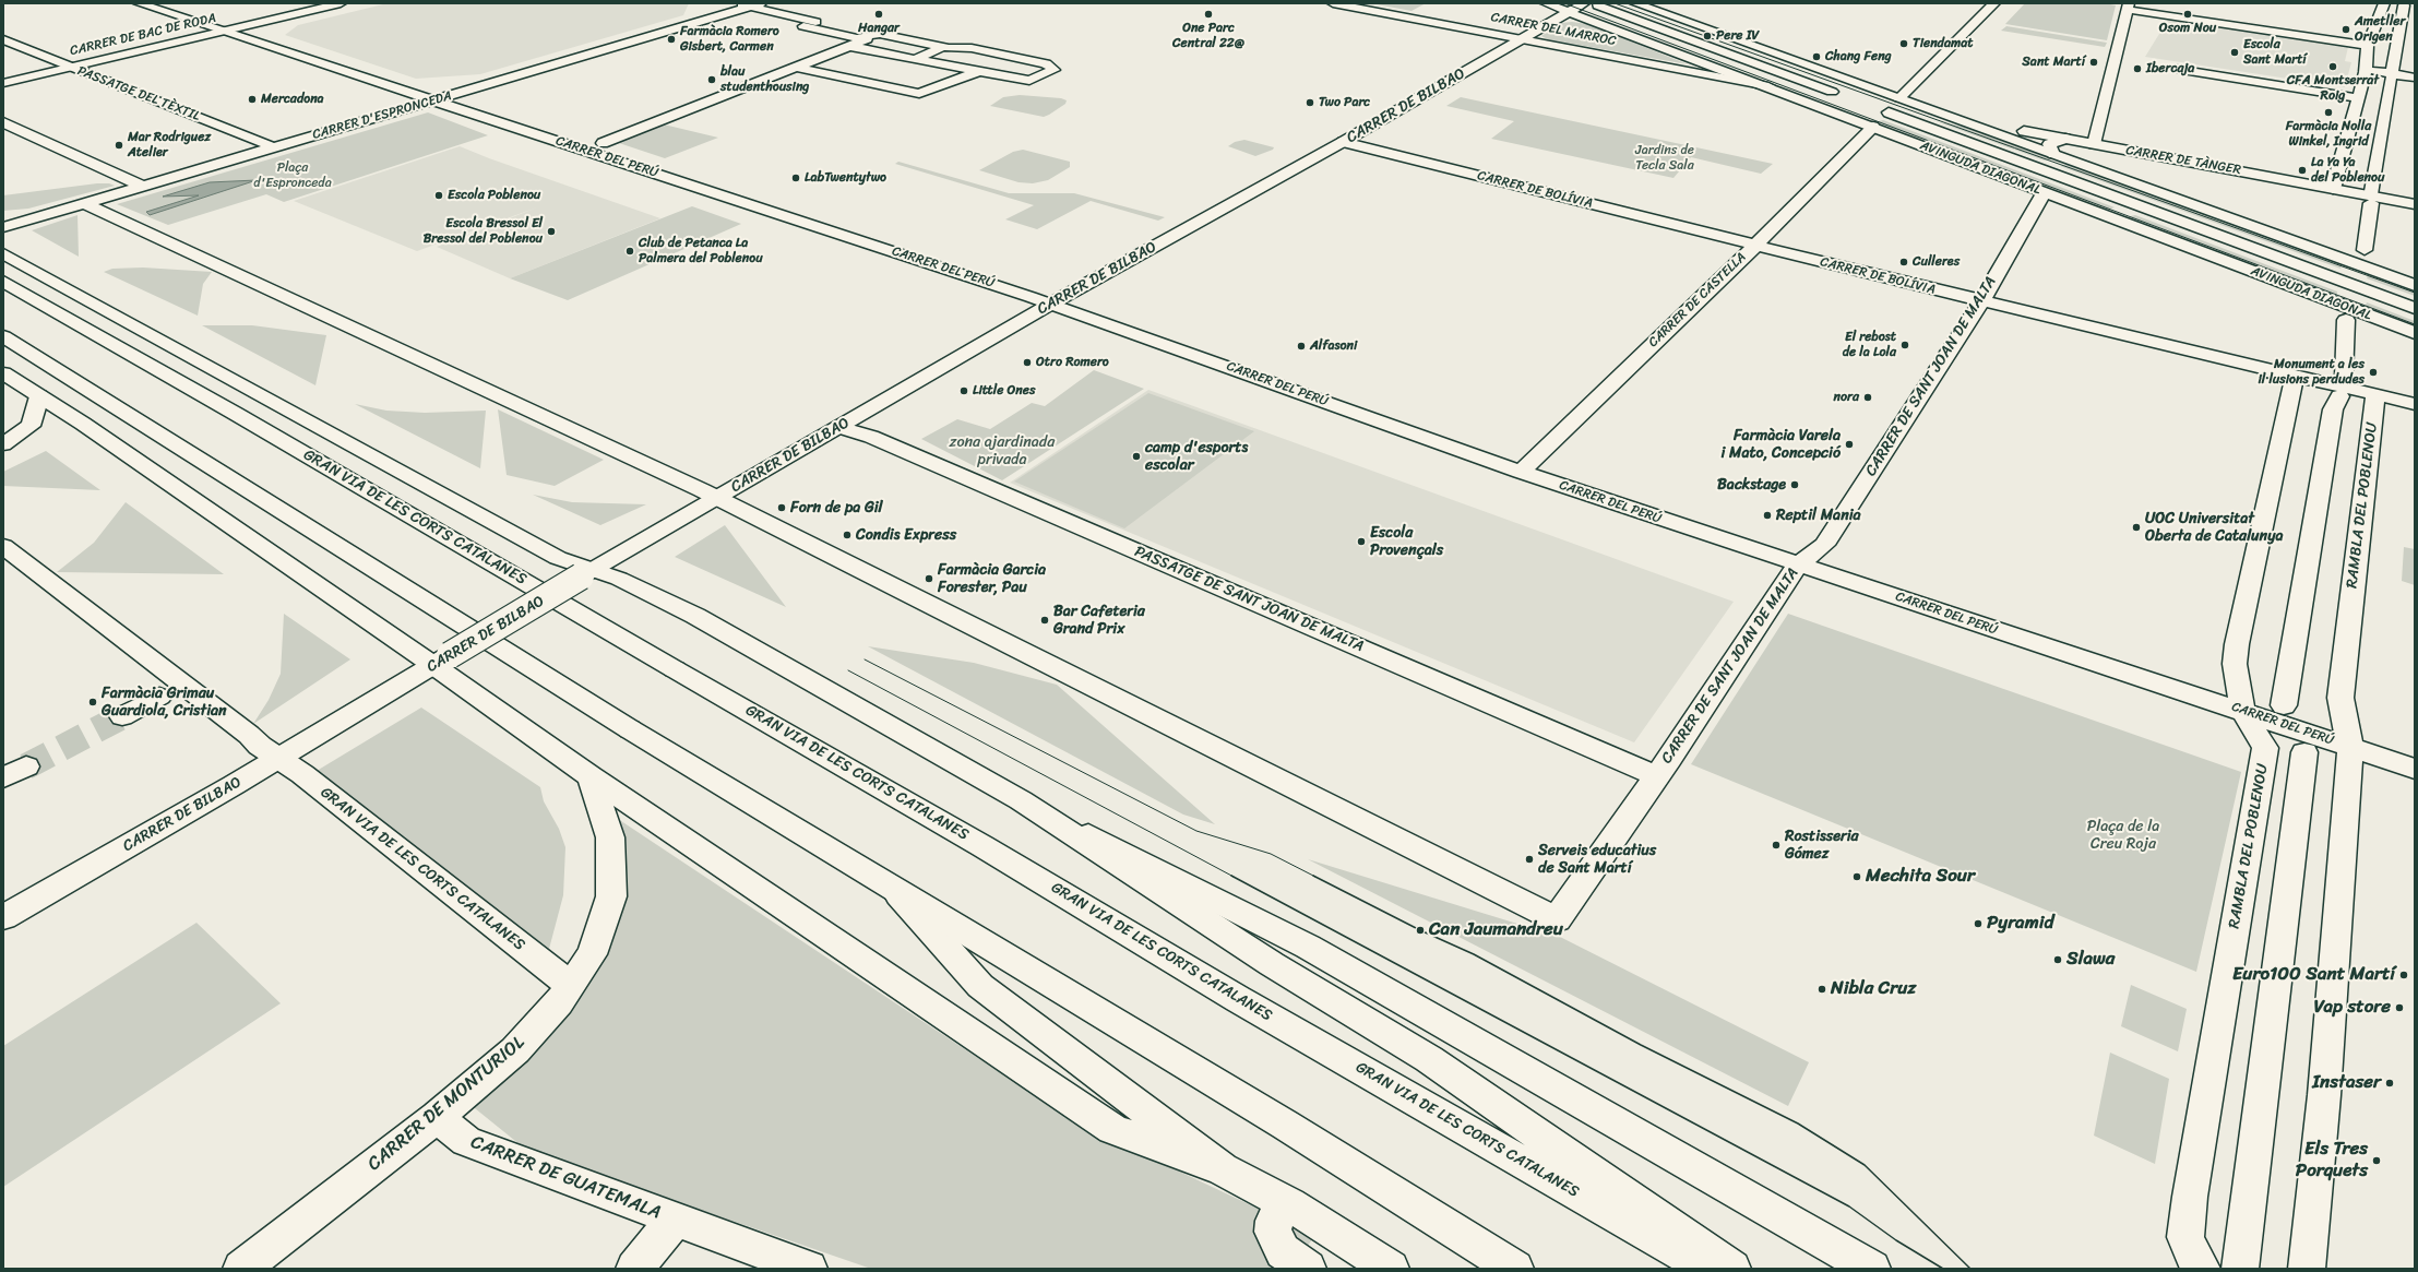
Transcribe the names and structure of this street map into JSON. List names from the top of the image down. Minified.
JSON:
{"streets":{"main road":["CARRER DEL MARROC","CARRER DE BAC DE RODA","PASSATGE DEL TÈXTIL","CARRER DE BILBAO","CARRER D'ESPRONCEDA","CARRER DEL PERÚ","CARRER DE TÀNGER","AVINGUDA DIAGONAL","CARRER DE BOLÍVIA","CARRER DE CASTELLA","CARRER DE SANT JOAN DE MALTA","RAMBLA DEL POBLENOU","GRAN VIA DE LES CORTS CATALANES","PASSATGE DE SANT JOAN DE MALTA","CARRER DE MONTURIOL","CARRER DE GUATEMALA"]},"crossings":[["CARRER DEL MARROC","CARRER DE BILBAO"],["CARRER DEL MARROC","AVINGUDA DIAGONAL"],["CARRER DE BAC DE RODA","PASSATGE DEL TÈXTIL"],["CARRER DE BAC DE RODA","CARRER DEL PERÚ"],["PASSATGE DEL TÈXTIL","CARRER D'ESPRONCEDA"],["CARRER DE BILBAO","CARRER DEL PERÚ"],["CARRER DE BILBAO","AVINGUDA DIAGONAL"],["CARRER DE BILBAO","CARRER DE BOLÍVIA"],["CARRER DE BILBAO","CARRER DE SANT JOAN DE MALTA"],["CARRER DE BILBAO","GRAN VIA DE LES CORTS CATALANES"],["CARRER DE BILBAO","PASSATGE DE SANT JOAN DE MALTA"],["CARRER D'ESPRONCEDA","CARRER DEL PERÚ"],["CARRER DEL PERÚ","CARRER DE CASTELLA"],["CARRER DEL PERÚ","CARRER DE SANT JOAN DE MALTA"],["CARRER DEL PERÚ","RAMBLA DEL POBLENOU"],["CARRER DE TÀNGER","AVINGUDA DIAGONAL"],["AVINGUDA DIAGONAL","CARRER DE CASTELLA"],["AVINGUDA DIAGONAL","CARRER DE SANT JOAN DE MALTA"],["CARRER DE BOLÍVIA","CARRER DE CASTELLA"],["CARRER DE BOLÍVIA","CARRER DE SANT JOAN DE MALTA"],["CARRER DE BOLÍVIA","RAMBLA DEL POBLENOU"],["CARRER DE SANT JOAN DE MALTA","PASSATGE DE SANT JOAN DE MALTA"],["GRAN VIA DE LES CORTS CATALANES","CARRER DE MONTURIOL"],["CARRER DE MONTURIOL","CARRER DE GUATEMALA"]],"parks":["Jardins de Tecla Sala","Plaça d'Espronceda","zona ajardinada privada","Plaça de la Creu Roja"],"places":["Hangar","One Parc Central 22@","Osom Nou","Ametller Origen","Pere IV","Farmàcia Romero Gisbert, Carmen","Tiendamat","Escola Sant Martí","Chang Feng","Sant Martí","CFA Montserrat Roig","Ibercaja","blau studenthousing","Mercadona","Two Parc","Farmàcia Nolla Winkel, Ingrid","Mar Rodriguez Atelier","La Ya Ya del Poblenou","LabTwentytwo","Escola Poblenou","Escola Bressol El Bressol del Poblenou","Club de Petanca La Palmera del Poblenou","Culleres","El rebost de la Lola","Alfasoni","Otro Romero","Monument a les il·lusions perdudes","Little Ones","nora","Farmàcia Varela i Mato, Concepció","camp d'esports escolar","Backstage","Forn de pa Gil","Reptil Mania","UOC Universitat Oberta de Catalunya","Condis Express","Escola Provençals","Farmàcia Garcia Forester, Pau","Bar Cafeteria Grand Prix","Farmàcia Grimau Guardiola, Cristian","Rostisseria Gómez","Serveis educatius de Sant Martí","Mechita Sour","Pyramid","Can Jaumandreu","Slawa","Euro100 Sant Martí","Nibla Cruz","Vap store","Instaser","Els Tres Porquets"]}
